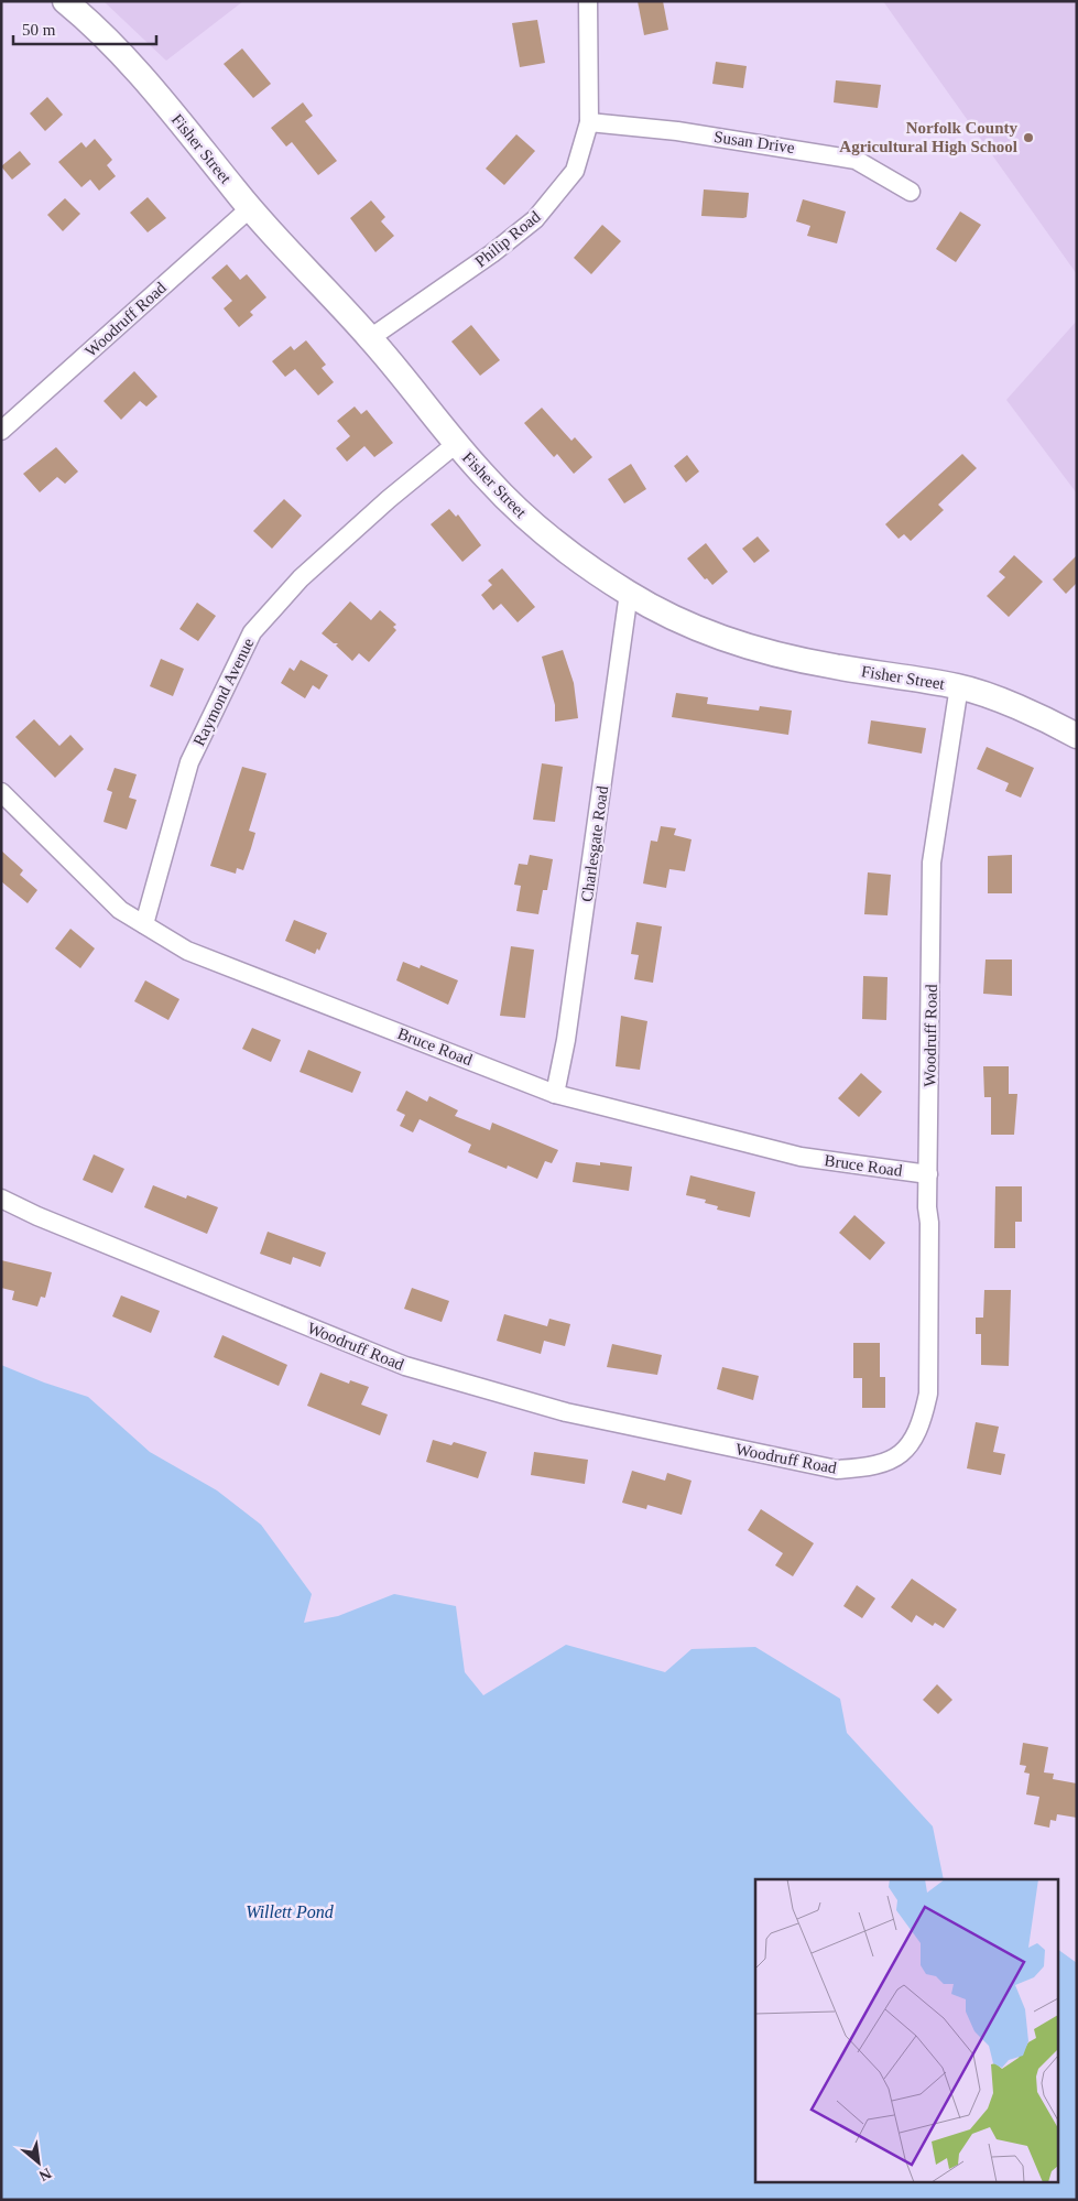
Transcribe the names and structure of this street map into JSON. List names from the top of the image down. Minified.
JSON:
{"streets":{"main road":["Fisher Street"],"street":["Susan Drive","Philip Road","Woodruff Road","Raymond Avenue","Charlesgate Road","Bruce Road"]},"crossings":[["Susan Drive","Philip Road"],["Fisher Street","Philip Road"],["Fisher Street","Woodruff Road"],["Fisher Street","Raymond Avenue"],["Fisher Street","Charlesgate Road"],["Woodruff Road","Bruce Road"],["Raymond Avenue","Bruce Road"],["Charlesgate Road","Bruce Road"]],"water":["Willett Pond"],"places":["Norfolk County Agricultural High School"],"scale_bar":"50 m","north":"bottom right"}
